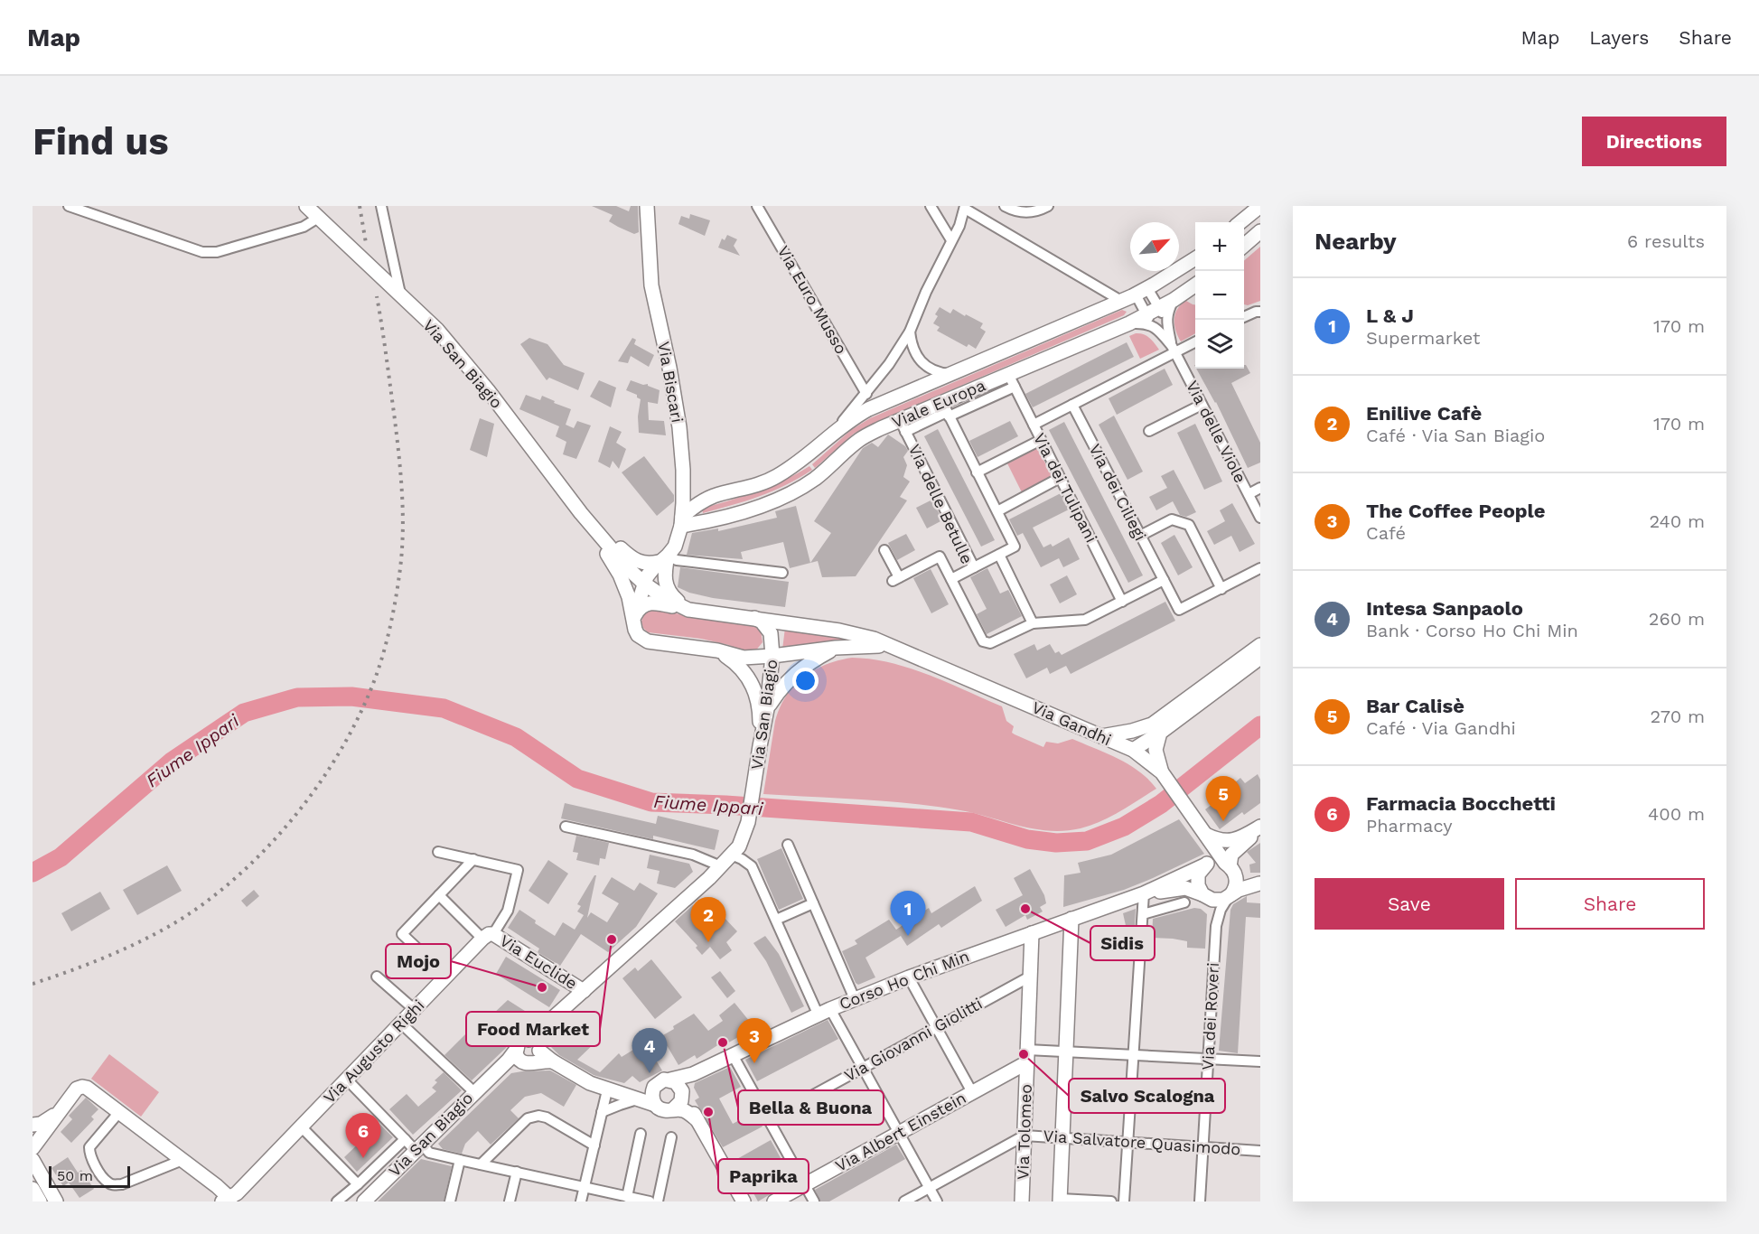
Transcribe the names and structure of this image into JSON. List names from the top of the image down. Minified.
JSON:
{"streets":{"main road":["Via San Biagio","Via Biscari","Viale Europa","Via Gandhi","Via Euclide","Corso Ho Chi Min","Via Augusto Righi","Via Albert Einstein","Via Tolomeo"],"street":["Via Euro Musso","Via delle Viole","Via dei Tulipani","Via dei Ciliegi","Via delle Betulle","Via dei Roveri","Via Giovanni Giolitti","Via Salvatore Quasimodo"]},"crossings":[["Via San Biagio","Via Gandhi"],["Via San Biagio","Via Euclide"],["Via Biscari","Viale Europa"],["Viale Europa","Via dei Tulipani"],["Viale Europa","Via delle Betulle"],["Via dei Tulipani","Via delle Betulle"],["Via dei Ciliegi","Via delle Betulle"],["Via Gandhi","Via dei Roveri"],["Via Euclide","Via Augusto Righi"],["Corso Ho Chi Min","Via Tolomeo"],["Via dei Roveri","Via Salvatore Quasimodo"],["Via Giovanni Giolitti","Via Tolomeo"],["Via Albert Einstein","Via Tolomeo"],["Via Tolomeo","Via Salvatore Quasimodo"]],"water":["Fiume Ippari"],"places":["Sidis","Food Market","Mojo","Bella & Buona","Salvo Scalogna","Paprika"],"scale_bar":"50 m","north":"top right","page":{"header":"Map","nav":["Map","Layers","Share"],"buttons":["Directions",["Save","Share"]],"title":"Find us","heading":["Nearby","6 results"],"map_buttons":["+","−"],"list":[{"mark":"1","name":"L & J","note":"Supermarket","value":"170 m"},{"mark":"2","name":"Enilive Cafè","note":"Café · Via San Biagio","value":"170 m"},{"mark":"3","name":"The Coffee People","note":"Café","value":"240 m"},{"mark":"4","name":"Intesa Sanpaolo","note":"Bank · Corso Ho Chi Min","value":"260 m"},{"mark":"5","name":"Bar Calisè","note":"Café · Via Gandhi","value":"270 m"},{"mark":"6","name":"Farmacia Bocchetti","note":"Pharmacy","value":"400 m"}],"pins":["5","1","2","3","4","6"],"scale":"50 m"}}
